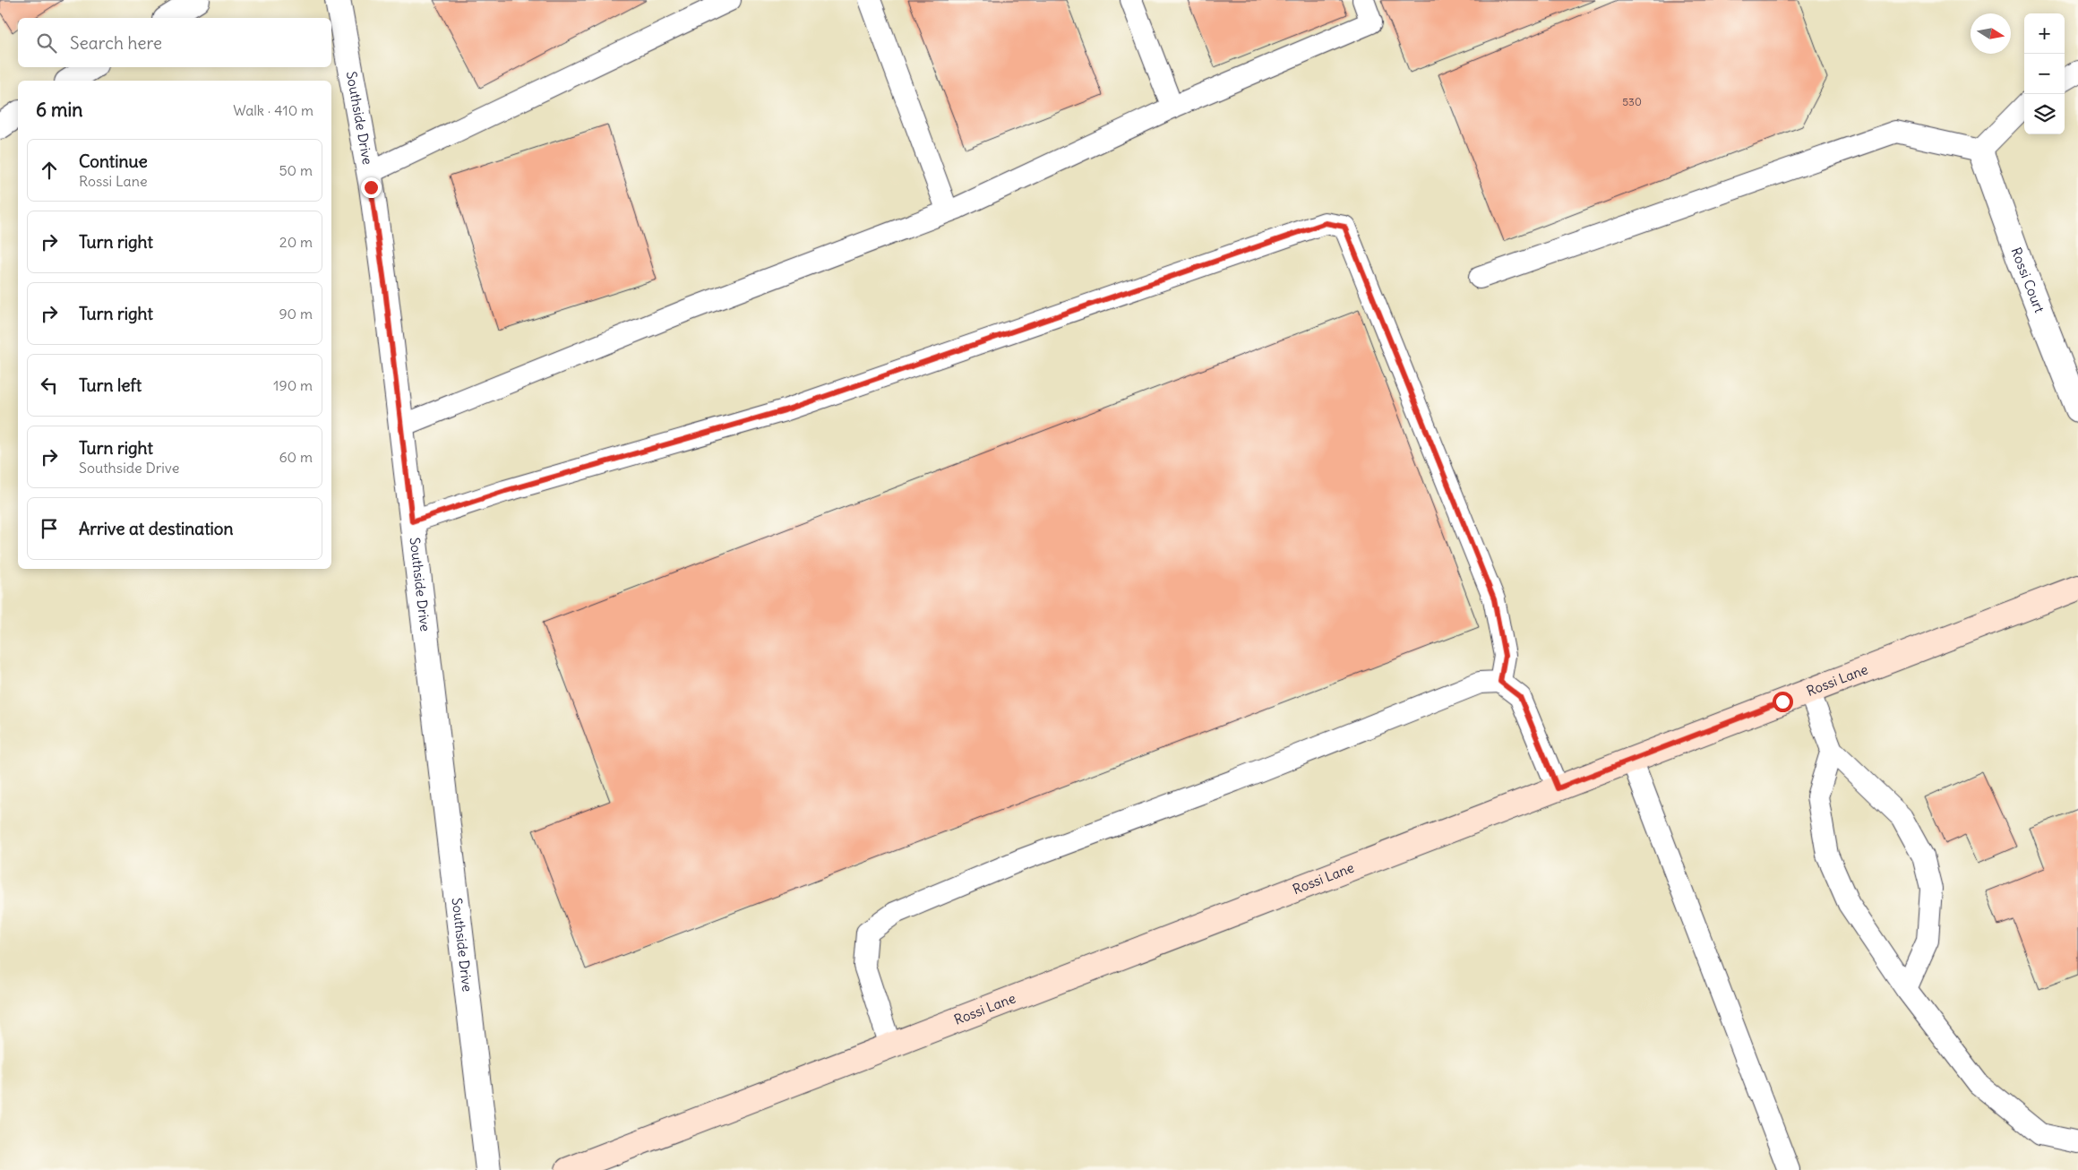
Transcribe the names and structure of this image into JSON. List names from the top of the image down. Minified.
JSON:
{"streets":{"street":["Southside Drive","Rossi Court","Rossi Lane"]},"house_numbers":["530"],"north":"right","page":{"map_buttons":["+","−"],"search":"Search here","heading":["6 min","Walk · 410 m"],"list":[["Continue","Rossi Lane","50 m"],["Turn right","20 m"],["Turn right","90 m"],["Turn left","190 m"],["Turn right","Southside Drive","60 m"],"Arrive at destination"]}}
